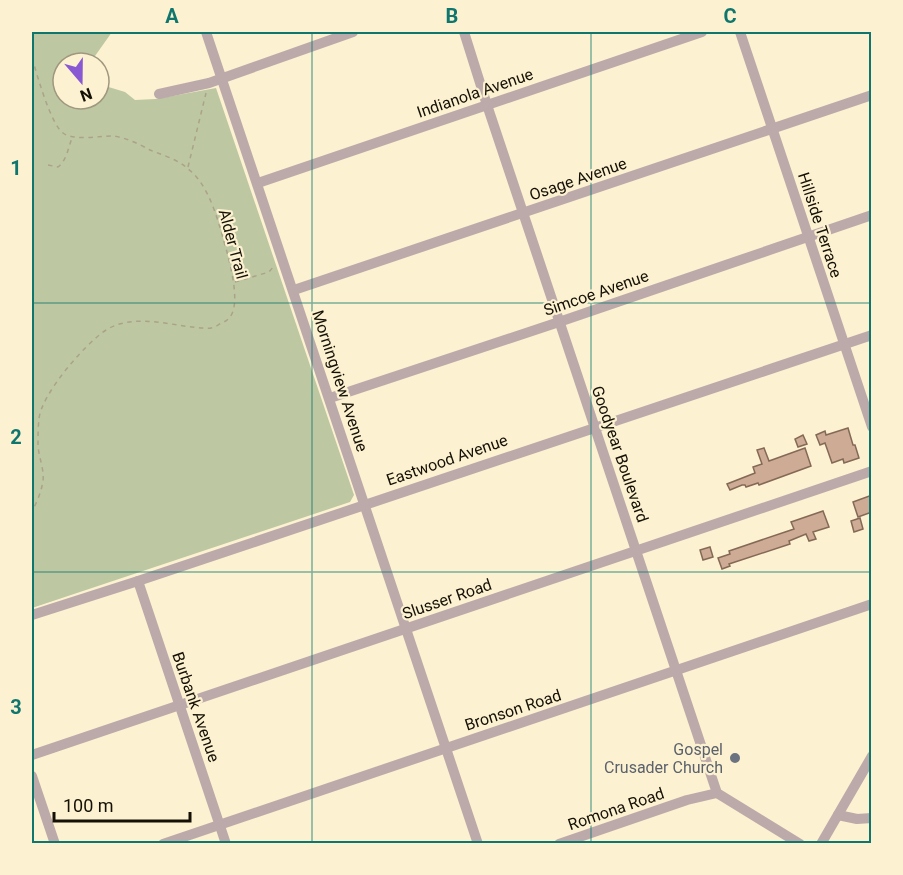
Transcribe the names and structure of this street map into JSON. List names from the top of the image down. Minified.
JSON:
{"streets":{"street":["Indianola Avenue","Osage Avenue","Hillside Terrace","Simcoe Avenue","Morningview Avenue","Goodyear Boulevard","Eastwood Avenue","Slusser Road","Burbank Avenue","Bronson Road","Romona Road"],"path":["Alder Trail"]},"crossings":[["Indianola Avenue","Morningview Avenue"],["Indianola Avenue","Goodyear Boulevard"],["Osage Avenue","Hillside Terrace"],["Osage Avenue","Morningview Avenue"],["Osage Avenue","Goodyear Boulevard"],["Hillside Terrace","Simcoe Avenue"],["Hillside Terrace","Eastwood Avenue"],["Simcoe Avenue","Morningview Avenue"],["Simcoe Avenue","Goodyear Boulevard"],["Morningview Avenue","Eastwood Avenue"],["Morningview Avenue","Slusser Road"],["Morningview Avenue","Bronson Road"],["Goodyear Boulevard","Eastwood Avenue"],["Goodyear Boulevard","Slusser Road"],["Goodyear Boulevard","Bronson Road"],["Goodyear Boulevard","Romona Road"],["Eastwood Avenue","Burbank Avenue"],["Slusser Road","Burbank Avenue"],["Burbank Avenue","Bronson Road"]],"places":["Gospel Crusader Church"],"scale_bar":"100 m","north":"bottom","grid":{"columns":["A","B","C"],"rows":["1","2","3"]}}
